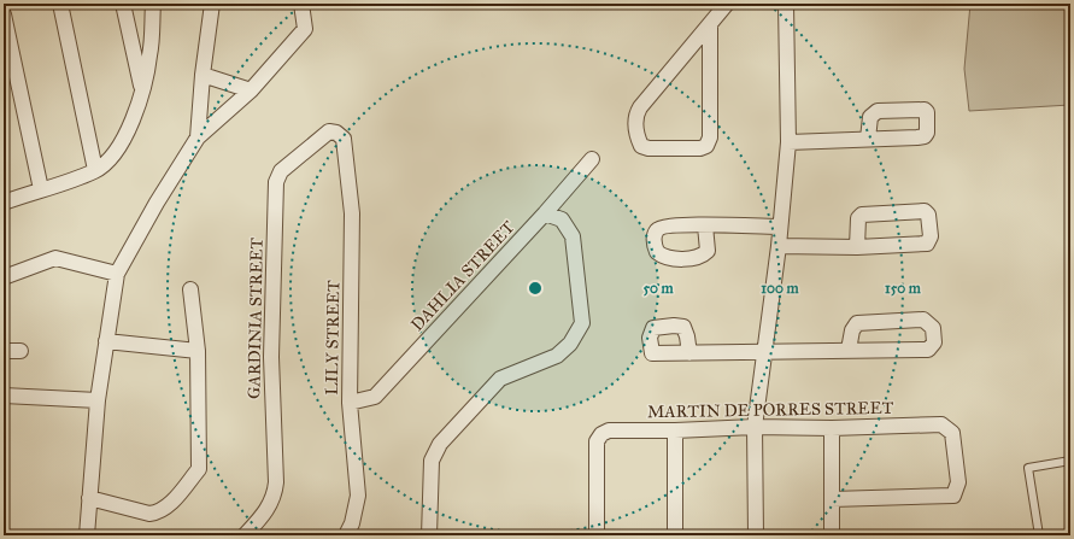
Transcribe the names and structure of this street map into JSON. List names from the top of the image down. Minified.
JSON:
{"streets":{"street":["DAHLIA STREET","GARDINIA STREET","LILY STREET","MARTIN DE PORRES STREET"]},"crossings":[["DAHLIA STREET","LILY STREET"],["GARDINIA STREET","LILY STREET"]],"rings":["50 m","100 m","150 m"]}
